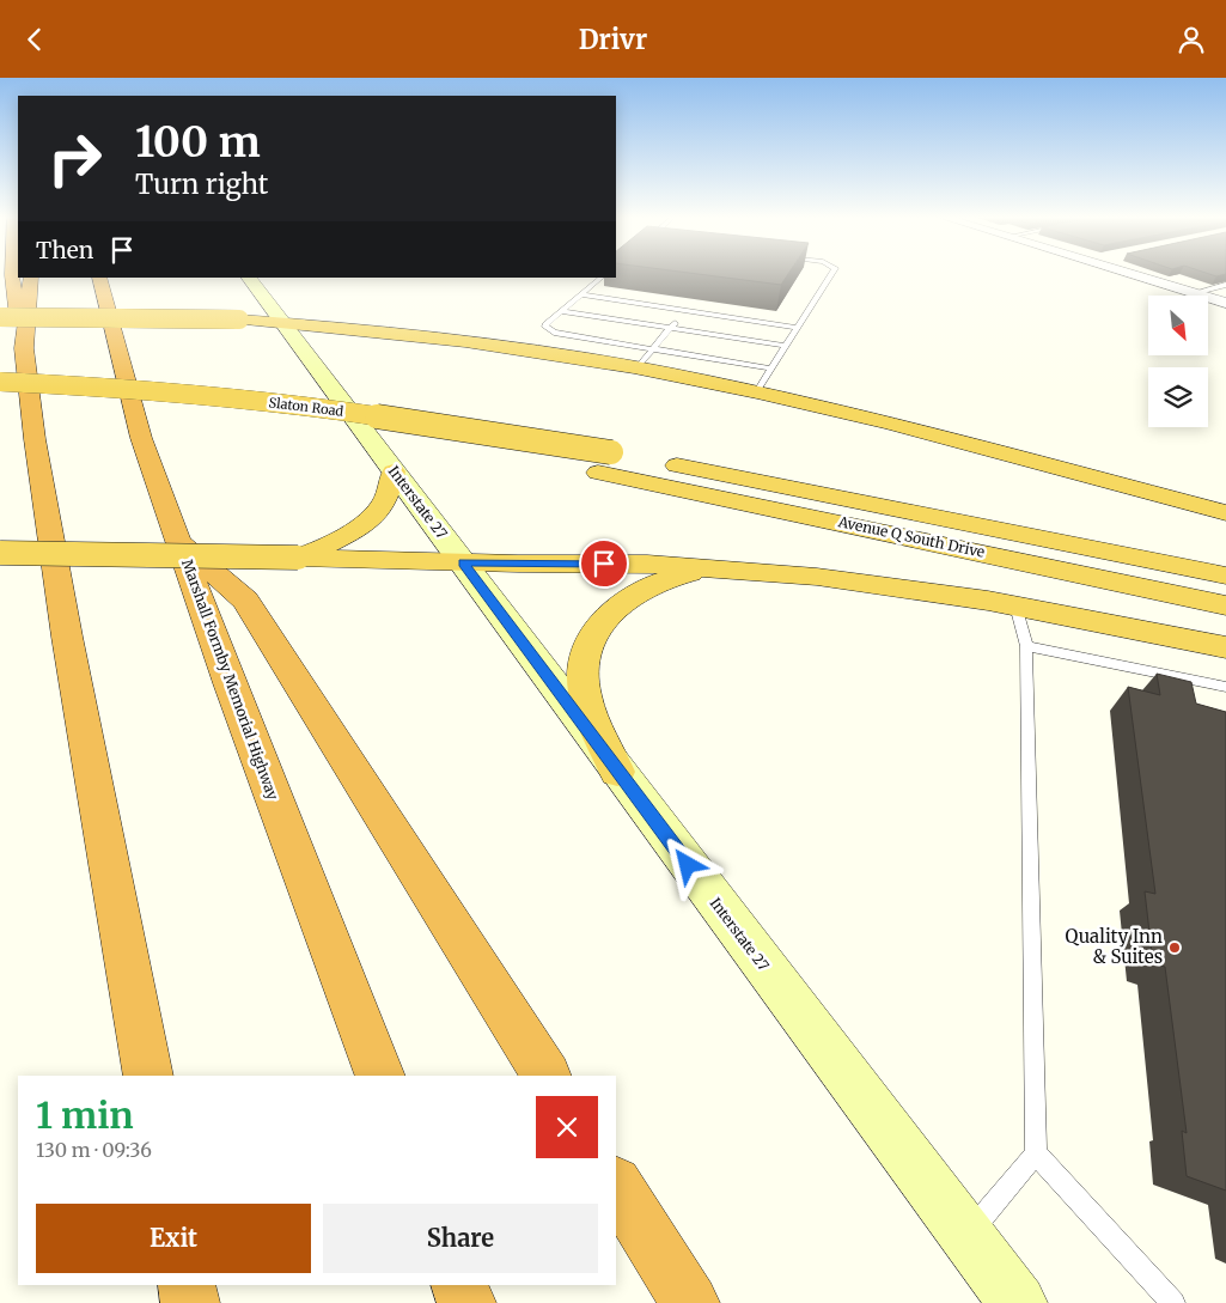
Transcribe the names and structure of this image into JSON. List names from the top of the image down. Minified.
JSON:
{"streets":{"highway":["Slaton Road","Avenue Q South Drive","Marshall Formby Memorial Highway"],"main road":["Interstate 27"]},"crossings":[["Slaton Road","Avenue Q South Drive"]],"places":["Quality Inn & Suites"],"north":"bottom right","page":{"header":"Drivr","turn":["100 m","Turn right"],"then":"Then","heading":["1 min","130 m · 09:36"],"buttons":["Exit","Share"]}}
